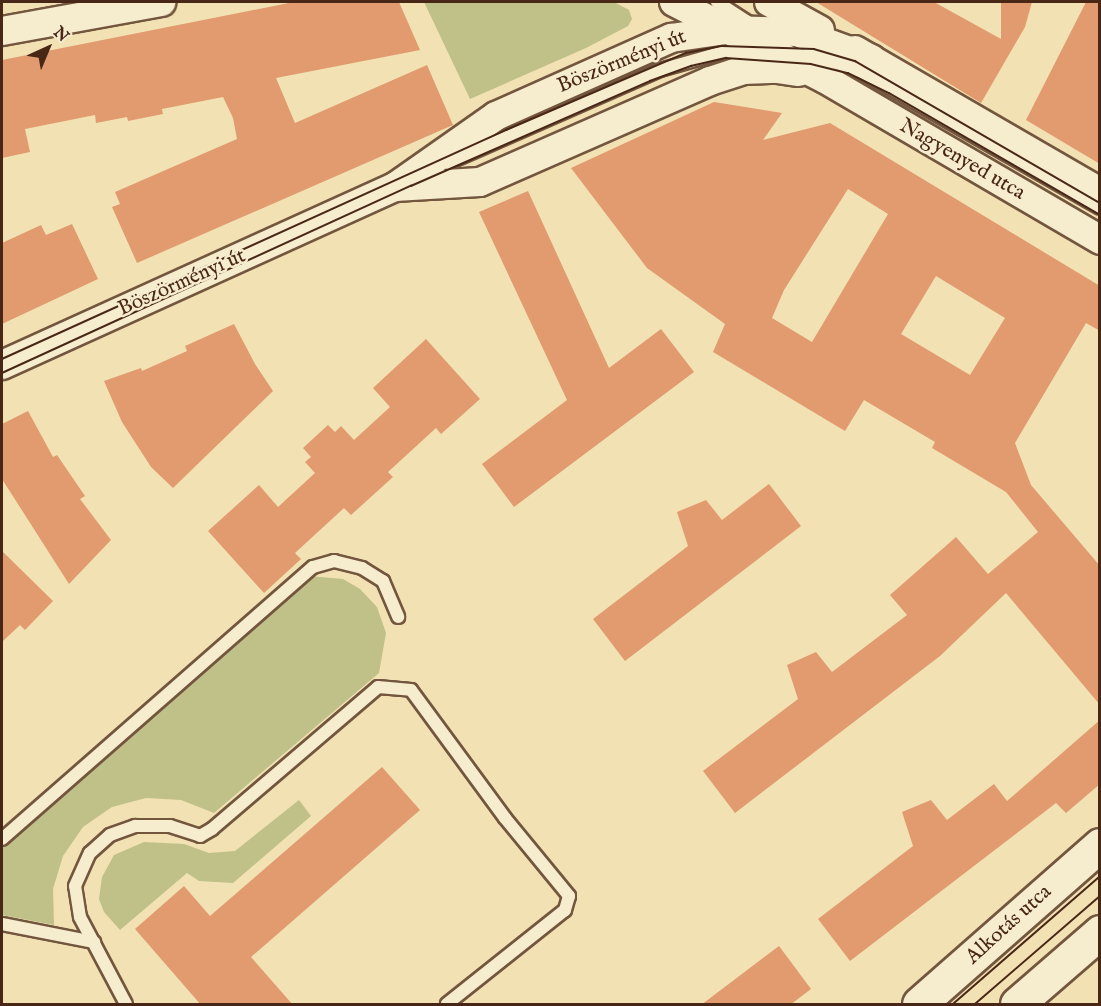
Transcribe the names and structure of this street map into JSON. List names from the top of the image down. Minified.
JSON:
{"streets":{"main road":["Alkotás utca"],"street":["Böszörményi út","Nagyenyed utca"]},"crossings":[["Böszörményi út","Nagyenyed utca"]],"north":"top right"}
